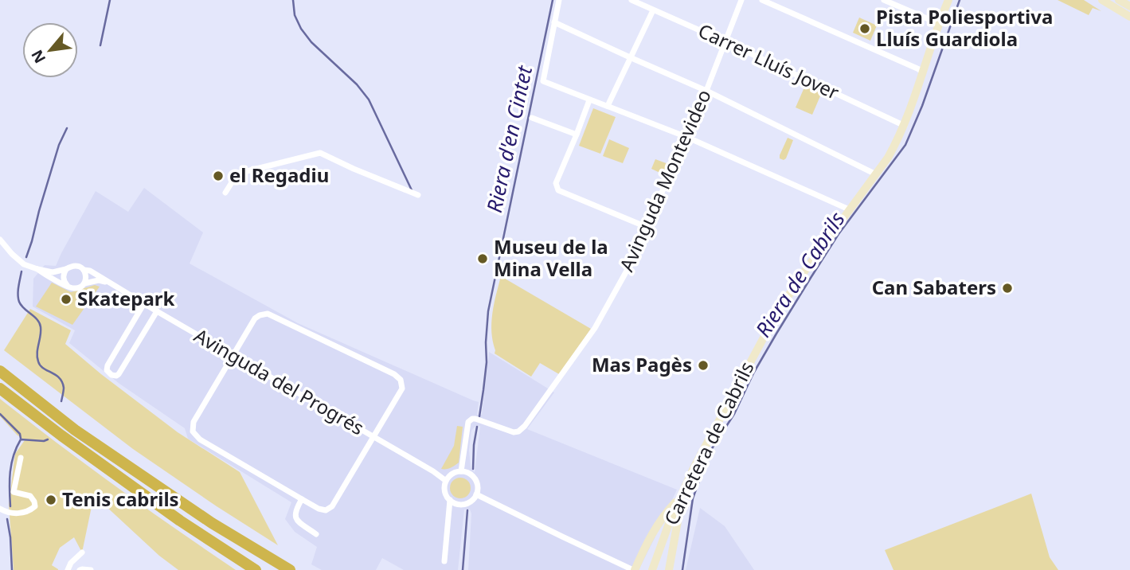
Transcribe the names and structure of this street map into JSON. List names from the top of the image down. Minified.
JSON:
{"streets":{"street":["Carrer Lluís Jover","Avinguda Montevideo","Avinguda del Progrés","Carretera de Cabrils"]},"crossings":[["Carrer Lluís Jover","Avinguda Montevideo"],["Carrer Lluís Jover","Carretera de Cabrils"],["Avinguda Montevideo","Avinguda del Progrés"]],"water":["Riera d'en Cintet","Riera de Cabrils"],"places":["Pista Poliesportiva Lluís Guardiola","el Regadiu","Museu de la Mina Vella","Can Sabaters","Skatepark","Mas Pagès","Tenis cabrils"],"north":"bottom left"}
